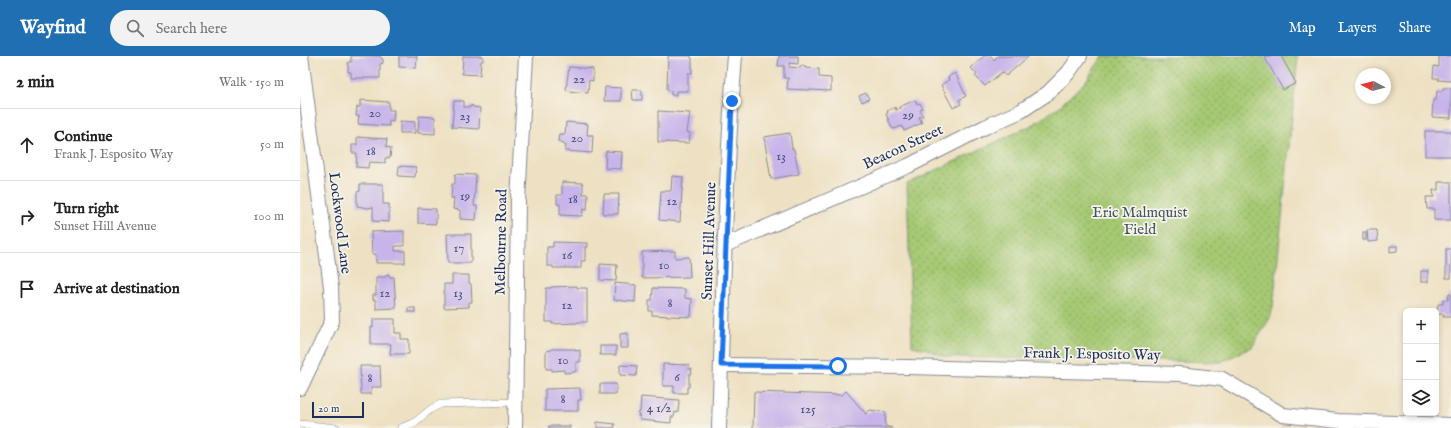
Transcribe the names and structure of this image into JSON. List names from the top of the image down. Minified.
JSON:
{"streets":{"street":["Beacon Street","Lockwood Lane","Sunset Hill Avenue","Melbourne Road","Frank J. Esposito Way"]},"crossings":[["Beacon Street","Sunset Hill Avenue"],["Sunset Hill Avenue","Frank J. Esposito Way"]],"parks":["Eric Malmquist Field"],"house_numbers":["22","20","29","23","20","18","13","19","18","12","17","16","10","12","13","8","12","10","6","8","8","4 1/2","125"],"scale_bar":"20 m","north":"left","page":{"header":"Wayfind","search":"Search here","nav":["Map","Layers","Share"],"heading":["2 min","Walk · 150 m"],"list":[["Continue","Frank J. Esposito Way","50 m"],["Turn right","Sunset Hill Avenue","100 m"],"Arrive at destination"],"map_buttons":["+","−"],"scale":"20 m"}}
